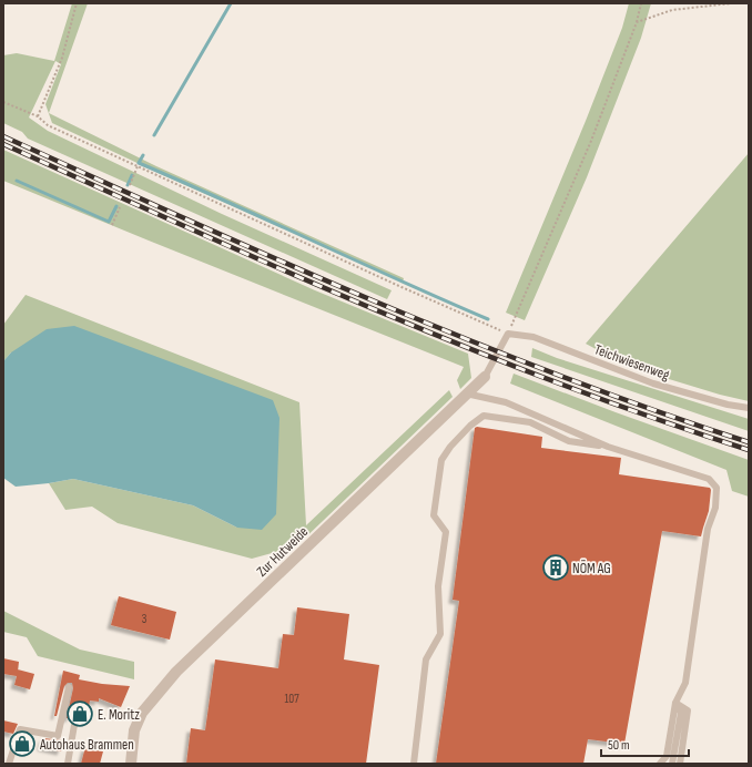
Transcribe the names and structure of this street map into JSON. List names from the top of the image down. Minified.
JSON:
{"streets":{"street":["Zur Hutweide"],"lane":["Teichwiesenweg"]},"places":{"building":["NÖM AG"],"shop":["E. Moritz","Autohaus Brammen"]},"house_numbers":["3","107"],"scale_bar":"50 m"}
